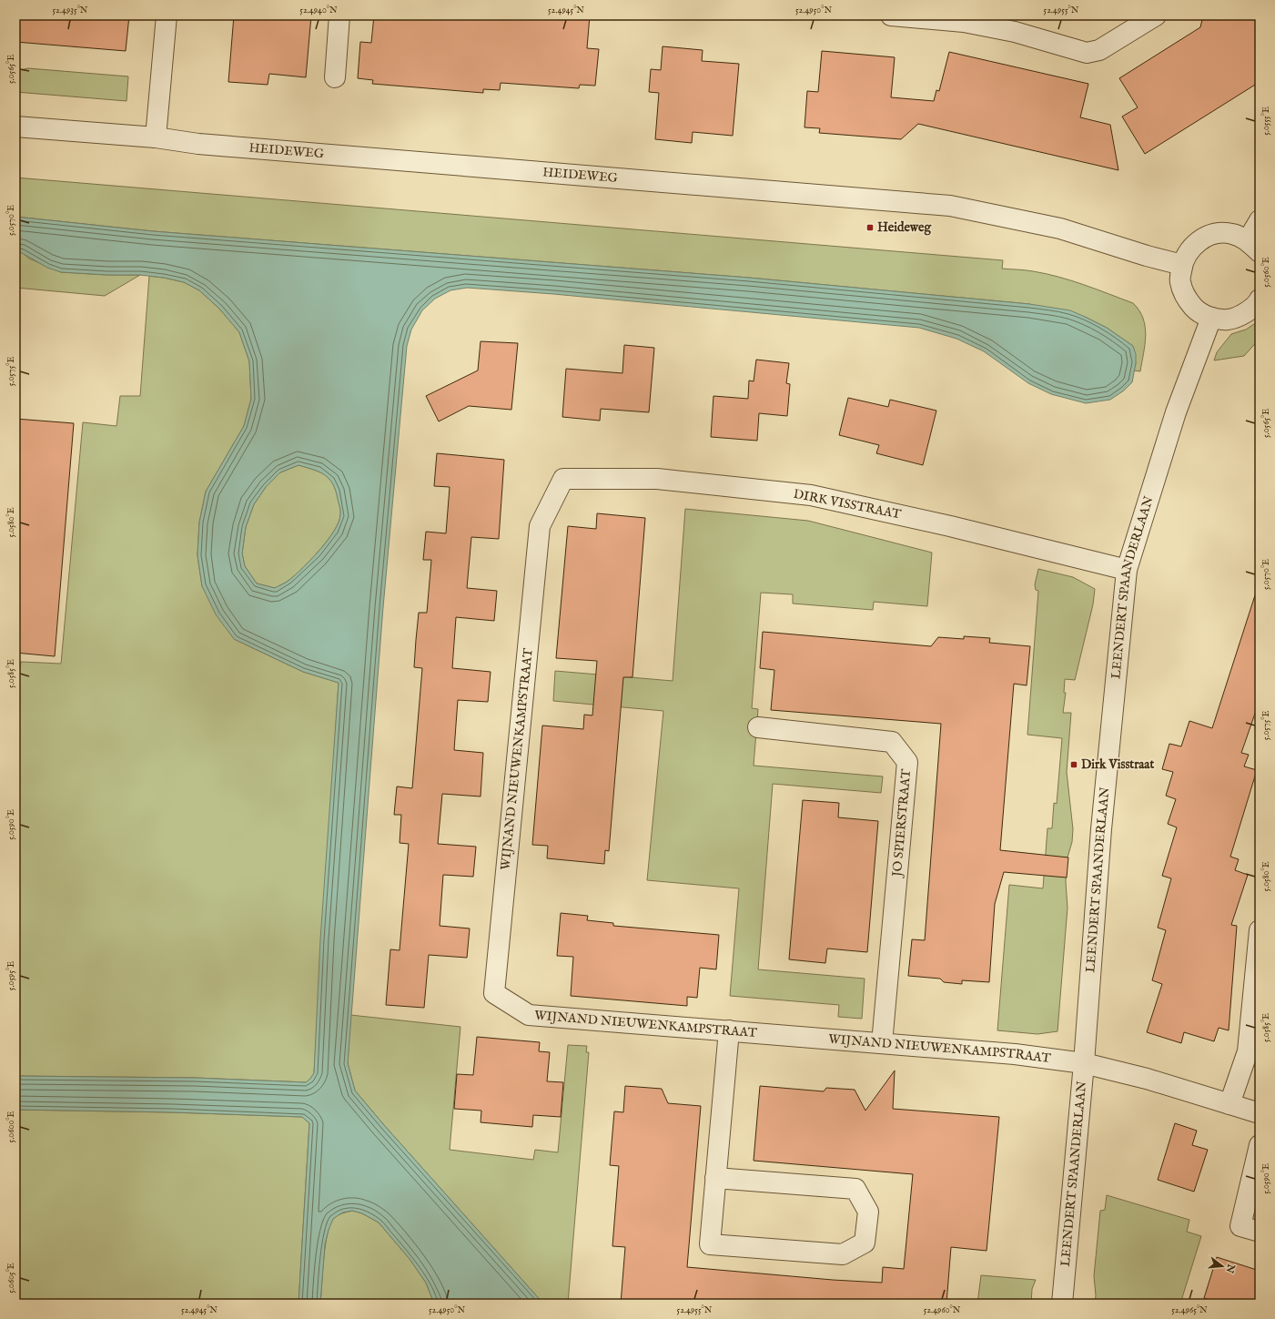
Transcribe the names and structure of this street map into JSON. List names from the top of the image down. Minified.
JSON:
{"streets":{"street":["HEIDEWEG","DIRK VISSTRAAT","LEENDERT SPAANDERLAAN","WIJNAND NIEUWENKAMPSTRAAT","JO SPIERSTRAAT"]},"crossings":[["DIRK VISSTRAAT","LEENDERT SPAANDERLAAN"],["DIRK VISSTRAAT","WIJNAND NIEUWENKAMPSTRAAT"],["LEENDERT SPAANDERLAAN","WIJNAND NIEUWENKAMPSTRAAT"],["WIJNAND NIEUWENKAMPSTRAAT","JO SPIERSTRAAT"]],"places":{"transit":["Heideweg","Dirk Visstraat"]},"north":"right","coordinates":["52.4935°N","52.4940°N","52.4945°N","52.4950°N","52.4955°N","5.0565°E","5.0555°E","5.0570°E","5.0560°E","5.0575°E","5.0580°E","5.0585°E","5.0590°E","5.0595°E","5.0600°E","5.0605°E","52.4960°N","52.4965°N"]}
